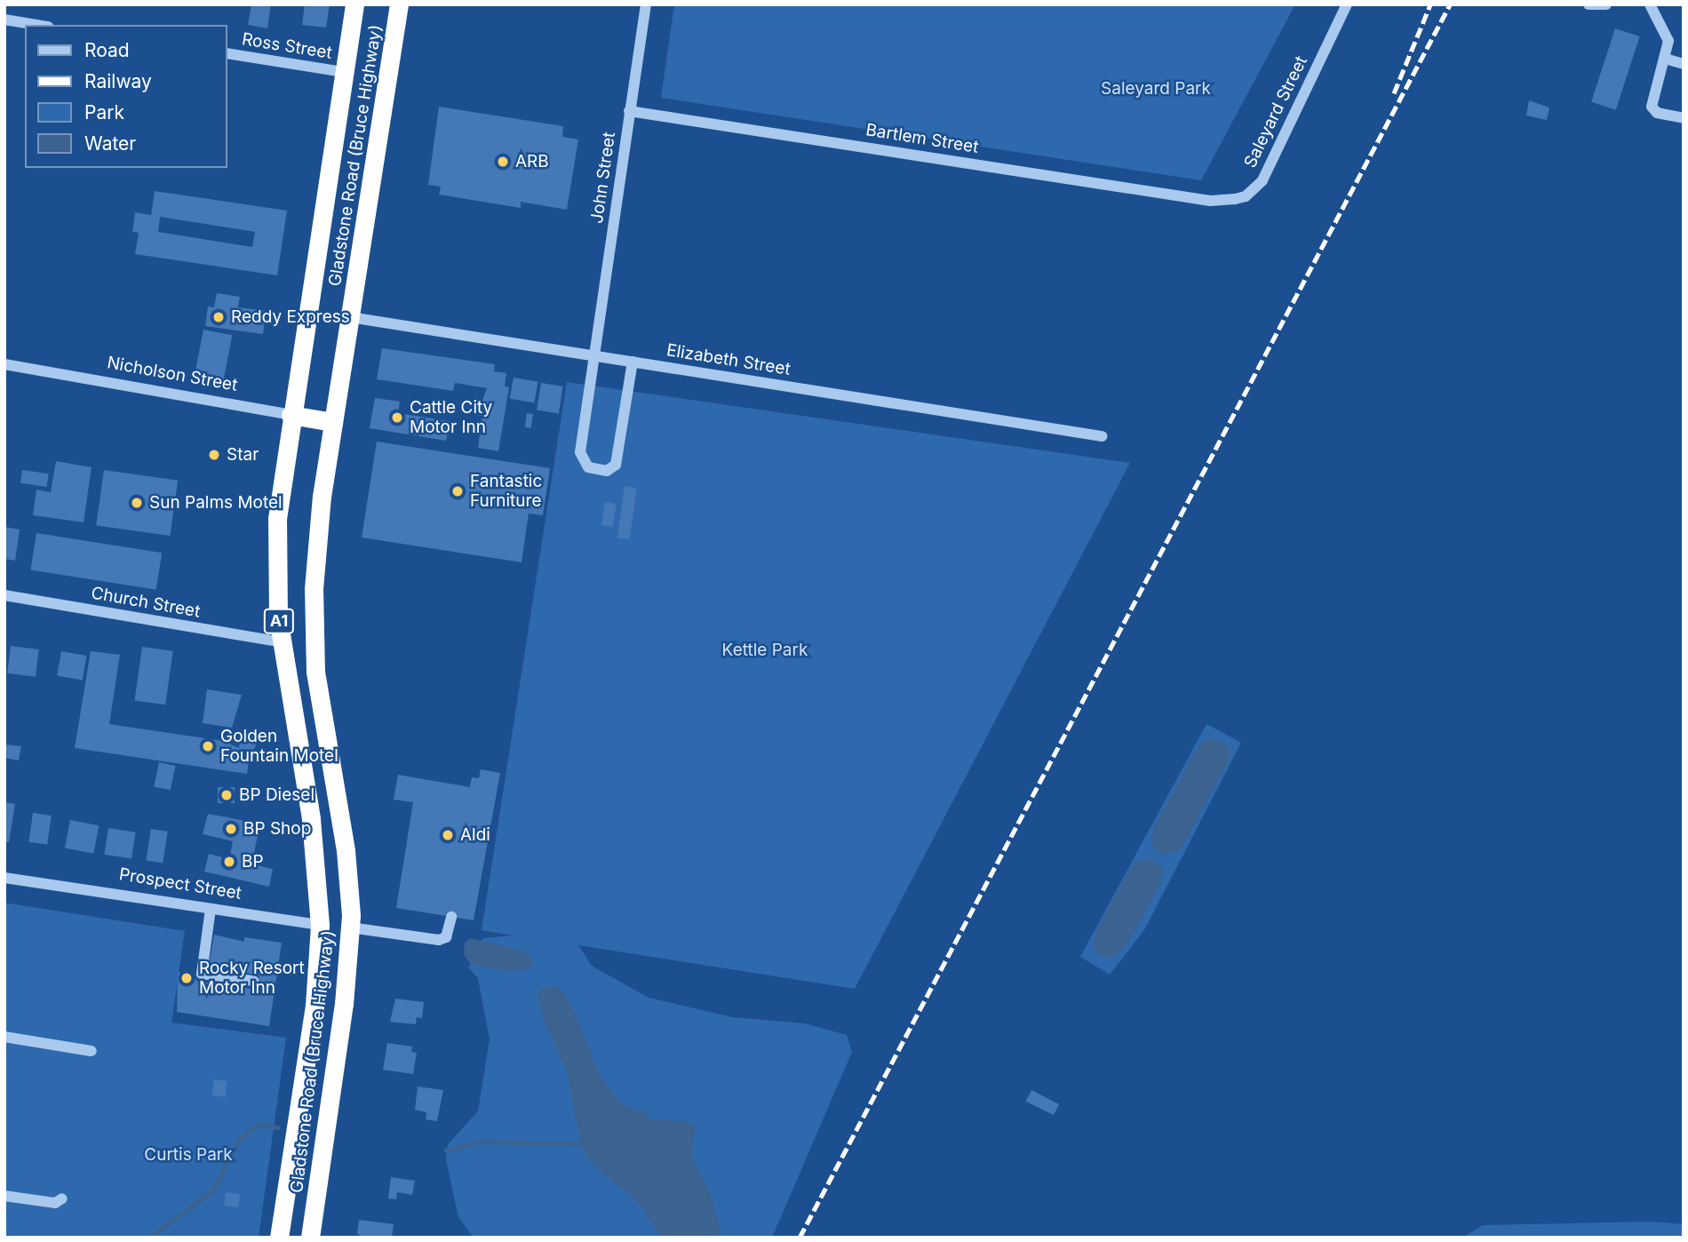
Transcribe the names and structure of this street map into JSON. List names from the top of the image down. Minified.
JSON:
{"streets":{"highway":["Gladstone Road (Bruce Highway)","Nicholson Street","A1","Prospect Street"],"street":["Ross Street","Saleyard Street","Bartlem Street","John Street","Elizabeth Street","Church Street"]},"crossings":[["Ross Street","Gladstone Road (Bruce Highway)"],["Saleyard Street","Bartlem Street"],["Bartlem Street","John Street"],["Gladstone Road (Bruce Highway)","Elizabeth Street"],["Gladstone Road (Bruce Highway)","Nicholson Street"],["Gladstone Road (Bruce Highway)","Church Street"],["Gladstone Road (Bruce Highway)","Prospect Street"],["John Street","Elizabeth Street"]],"parks":["Saleyard Park","Kettle Park","Curtis Park"],"places":["ARB","Reddy Express","Cattle City Motor Inn","Star","Fantastic Furniture","Sun Palms Motel","Golden Fountain Motel","BP Diesel","BP Shop","Aldi","BP","Rocky Resort Motor Inn"],"legend":["Road","Railway","Park","Water"]}
